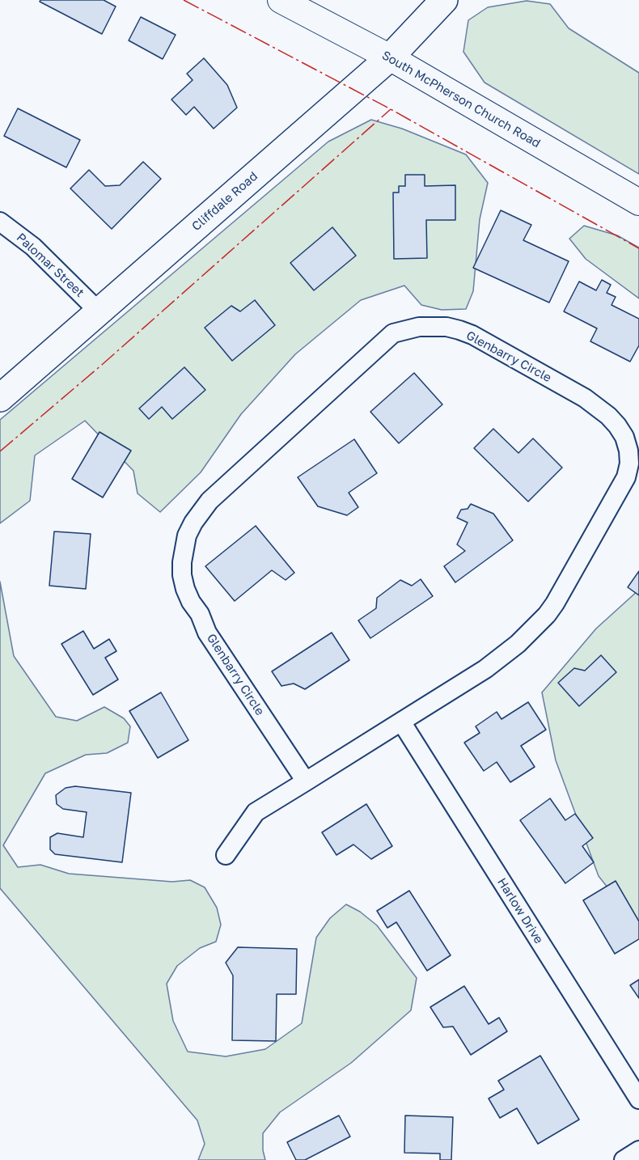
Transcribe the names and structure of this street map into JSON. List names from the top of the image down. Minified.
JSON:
{"streets":{"main road":["South McPherson Church Road","Cliffdale Road"],"street":["Palomar Street","Glenbarry Circle","Harlow Drive"]},"crossings":[["South McPherson Church Road","Cliffdale Road"],["Cliffdale Road","Palomar Street"],["Glenbarry Circle","Harlow Drive"]]}
